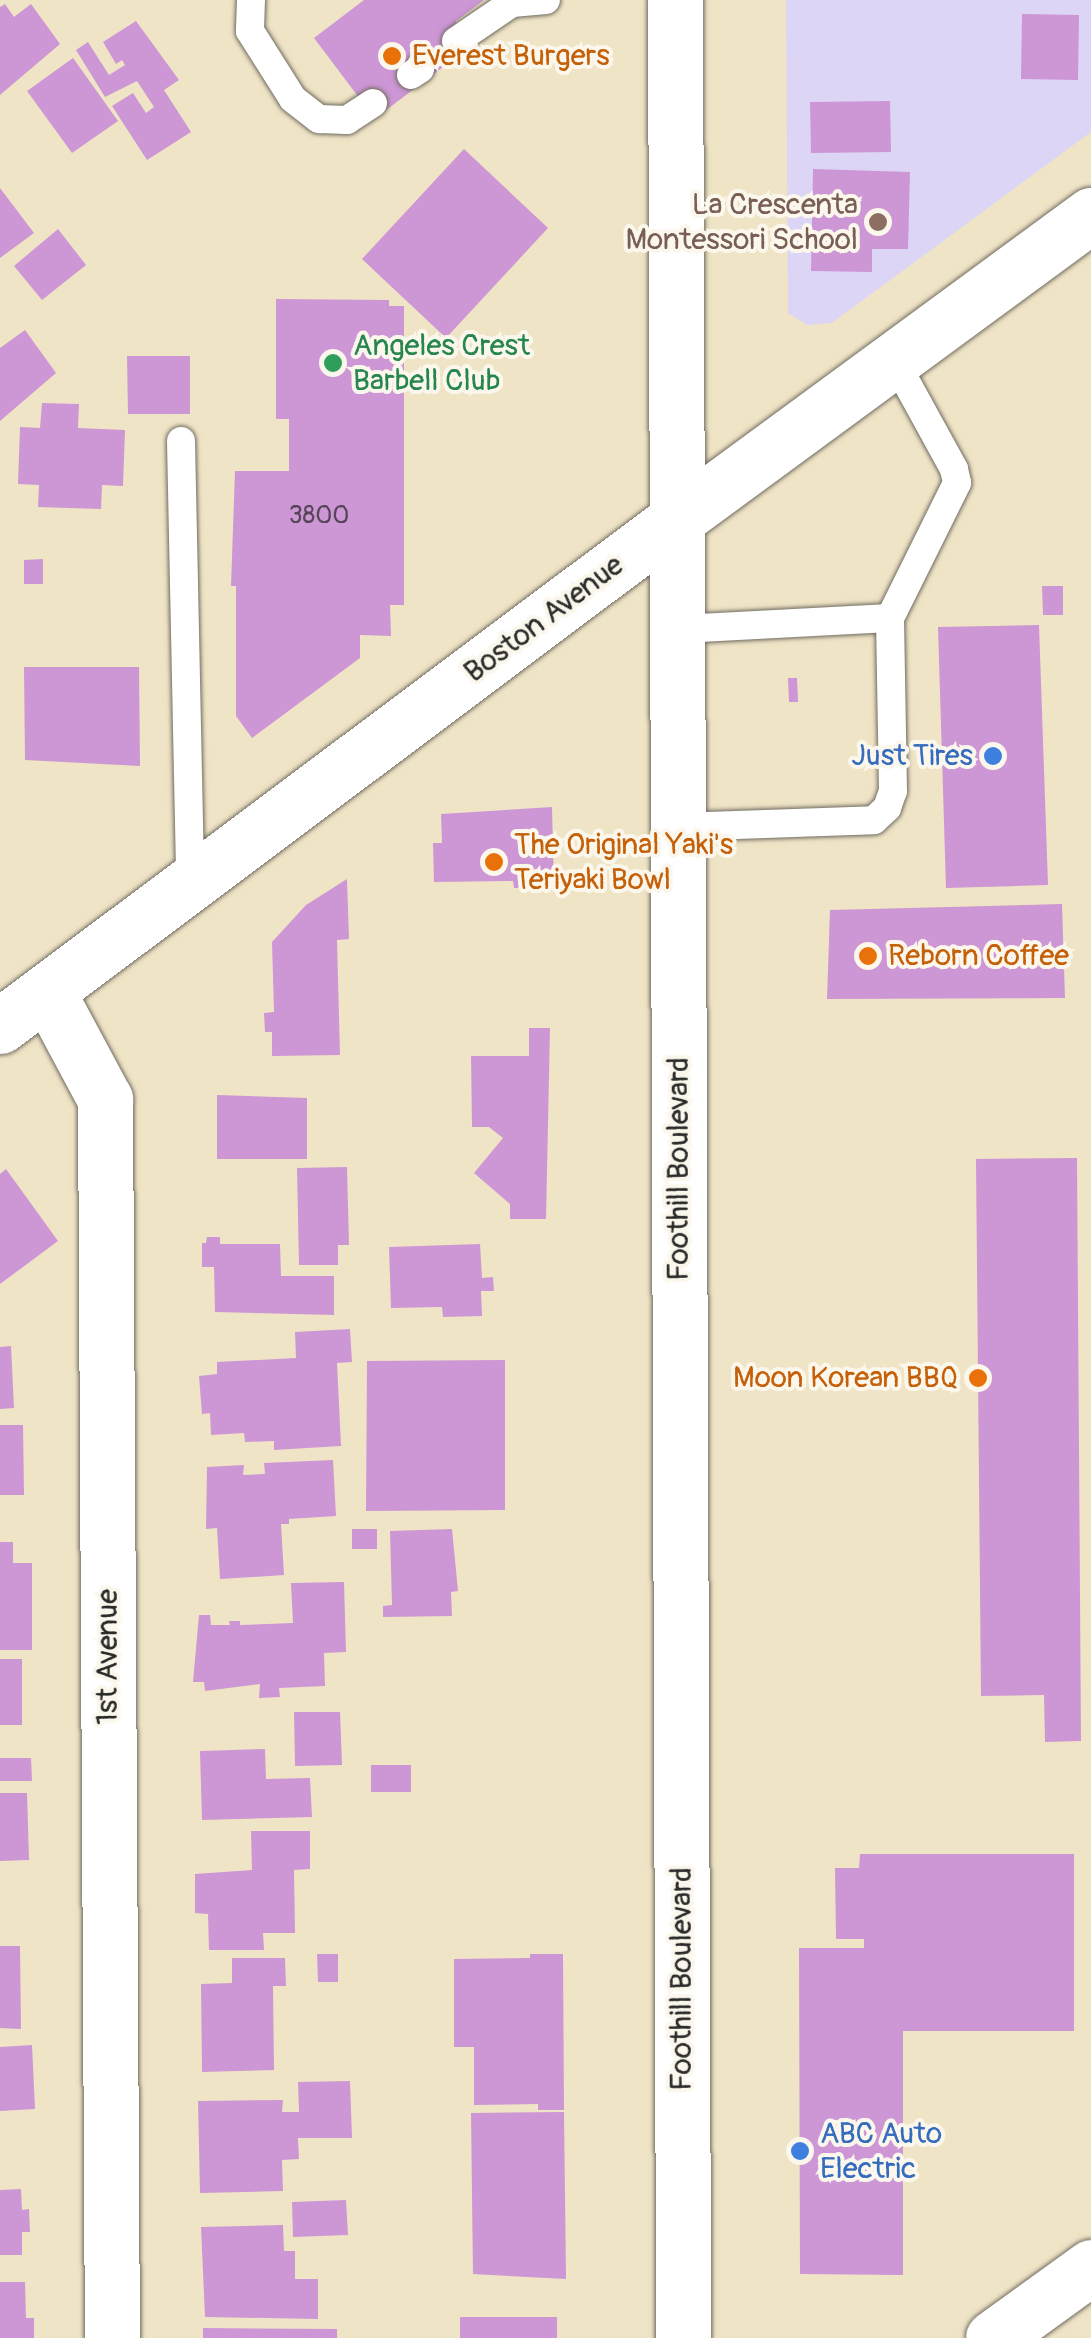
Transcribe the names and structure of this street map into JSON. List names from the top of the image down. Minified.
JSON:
{"streets":{"street":["Boston Avenue","Foothill Boulevard","1st Avenue"]},"crossings":[["Boston Avenue","Foothill Boulevard"],["Boston Avenue","1st Avenue"]],"places":["Everest Burgers","La Crescenta Montessori School","Angeles Crest Barbell Club","Just Tires","The Original Yaki's Teriyaki Bowl","Reborn Coffee","Moon Korean BBQ","ABC Auto Electric"],"house_numbers":["3800"]}
